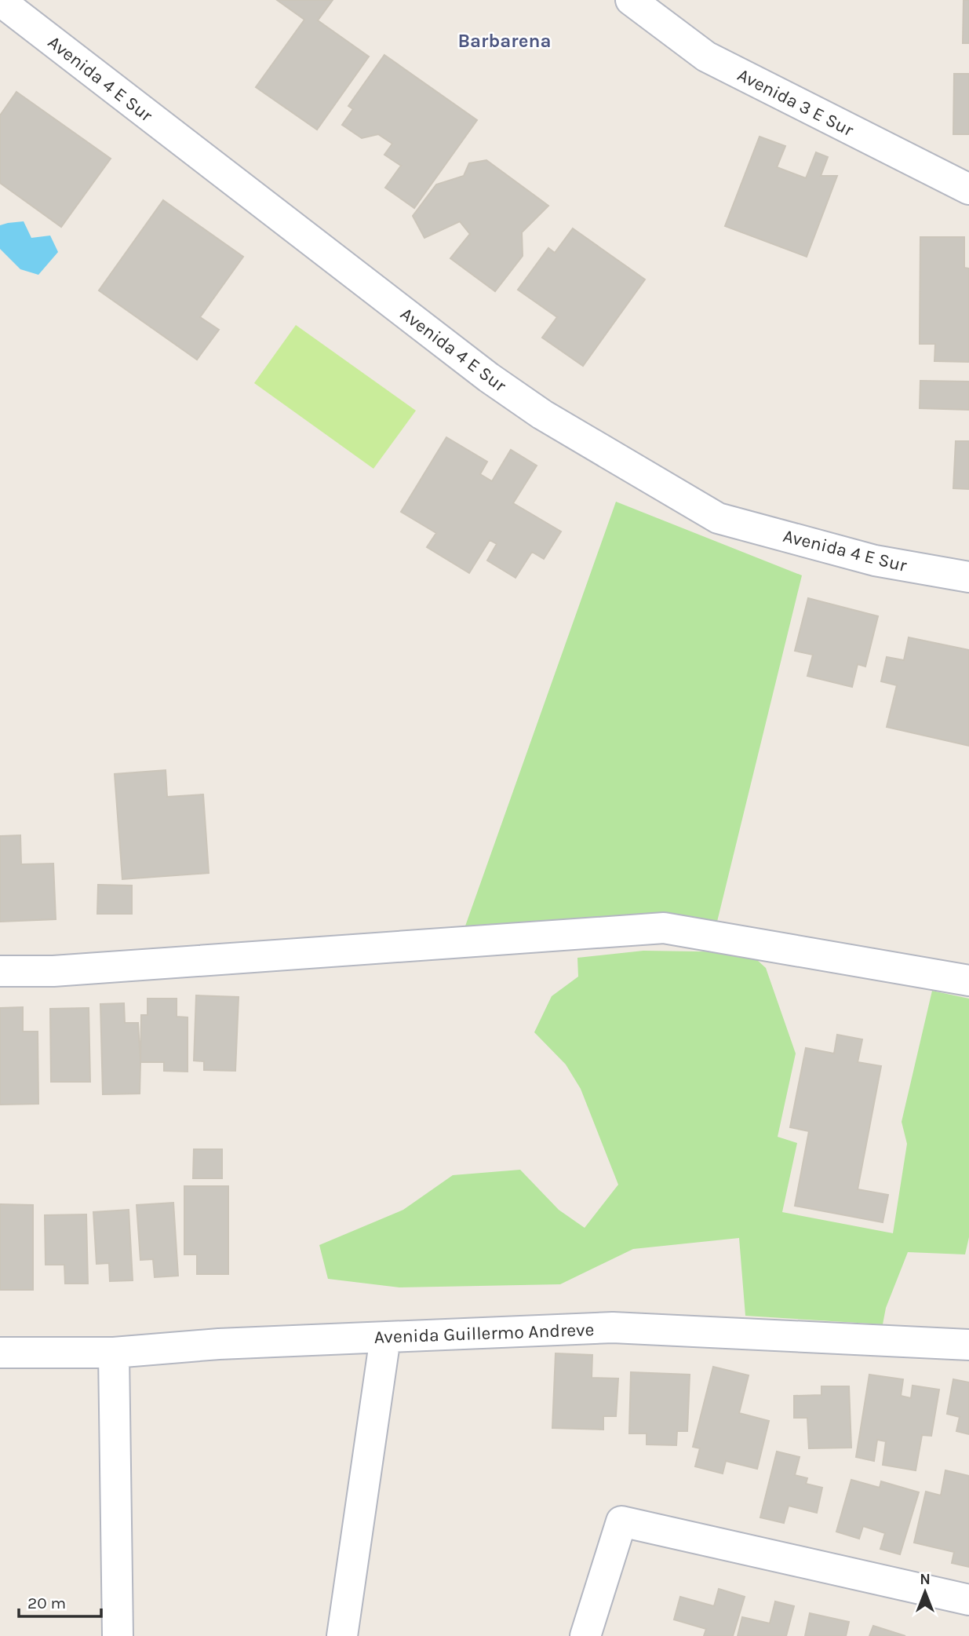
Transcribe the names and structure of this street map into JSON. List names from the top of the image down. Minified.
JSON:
{"streets":{"street":["Avenida 4 E Sur","Avenida 3 E Sur","Avenida Guillermo Andreve"]},"districts":["Barbarena"],"scale_bar":"20 m","north":"top"}
